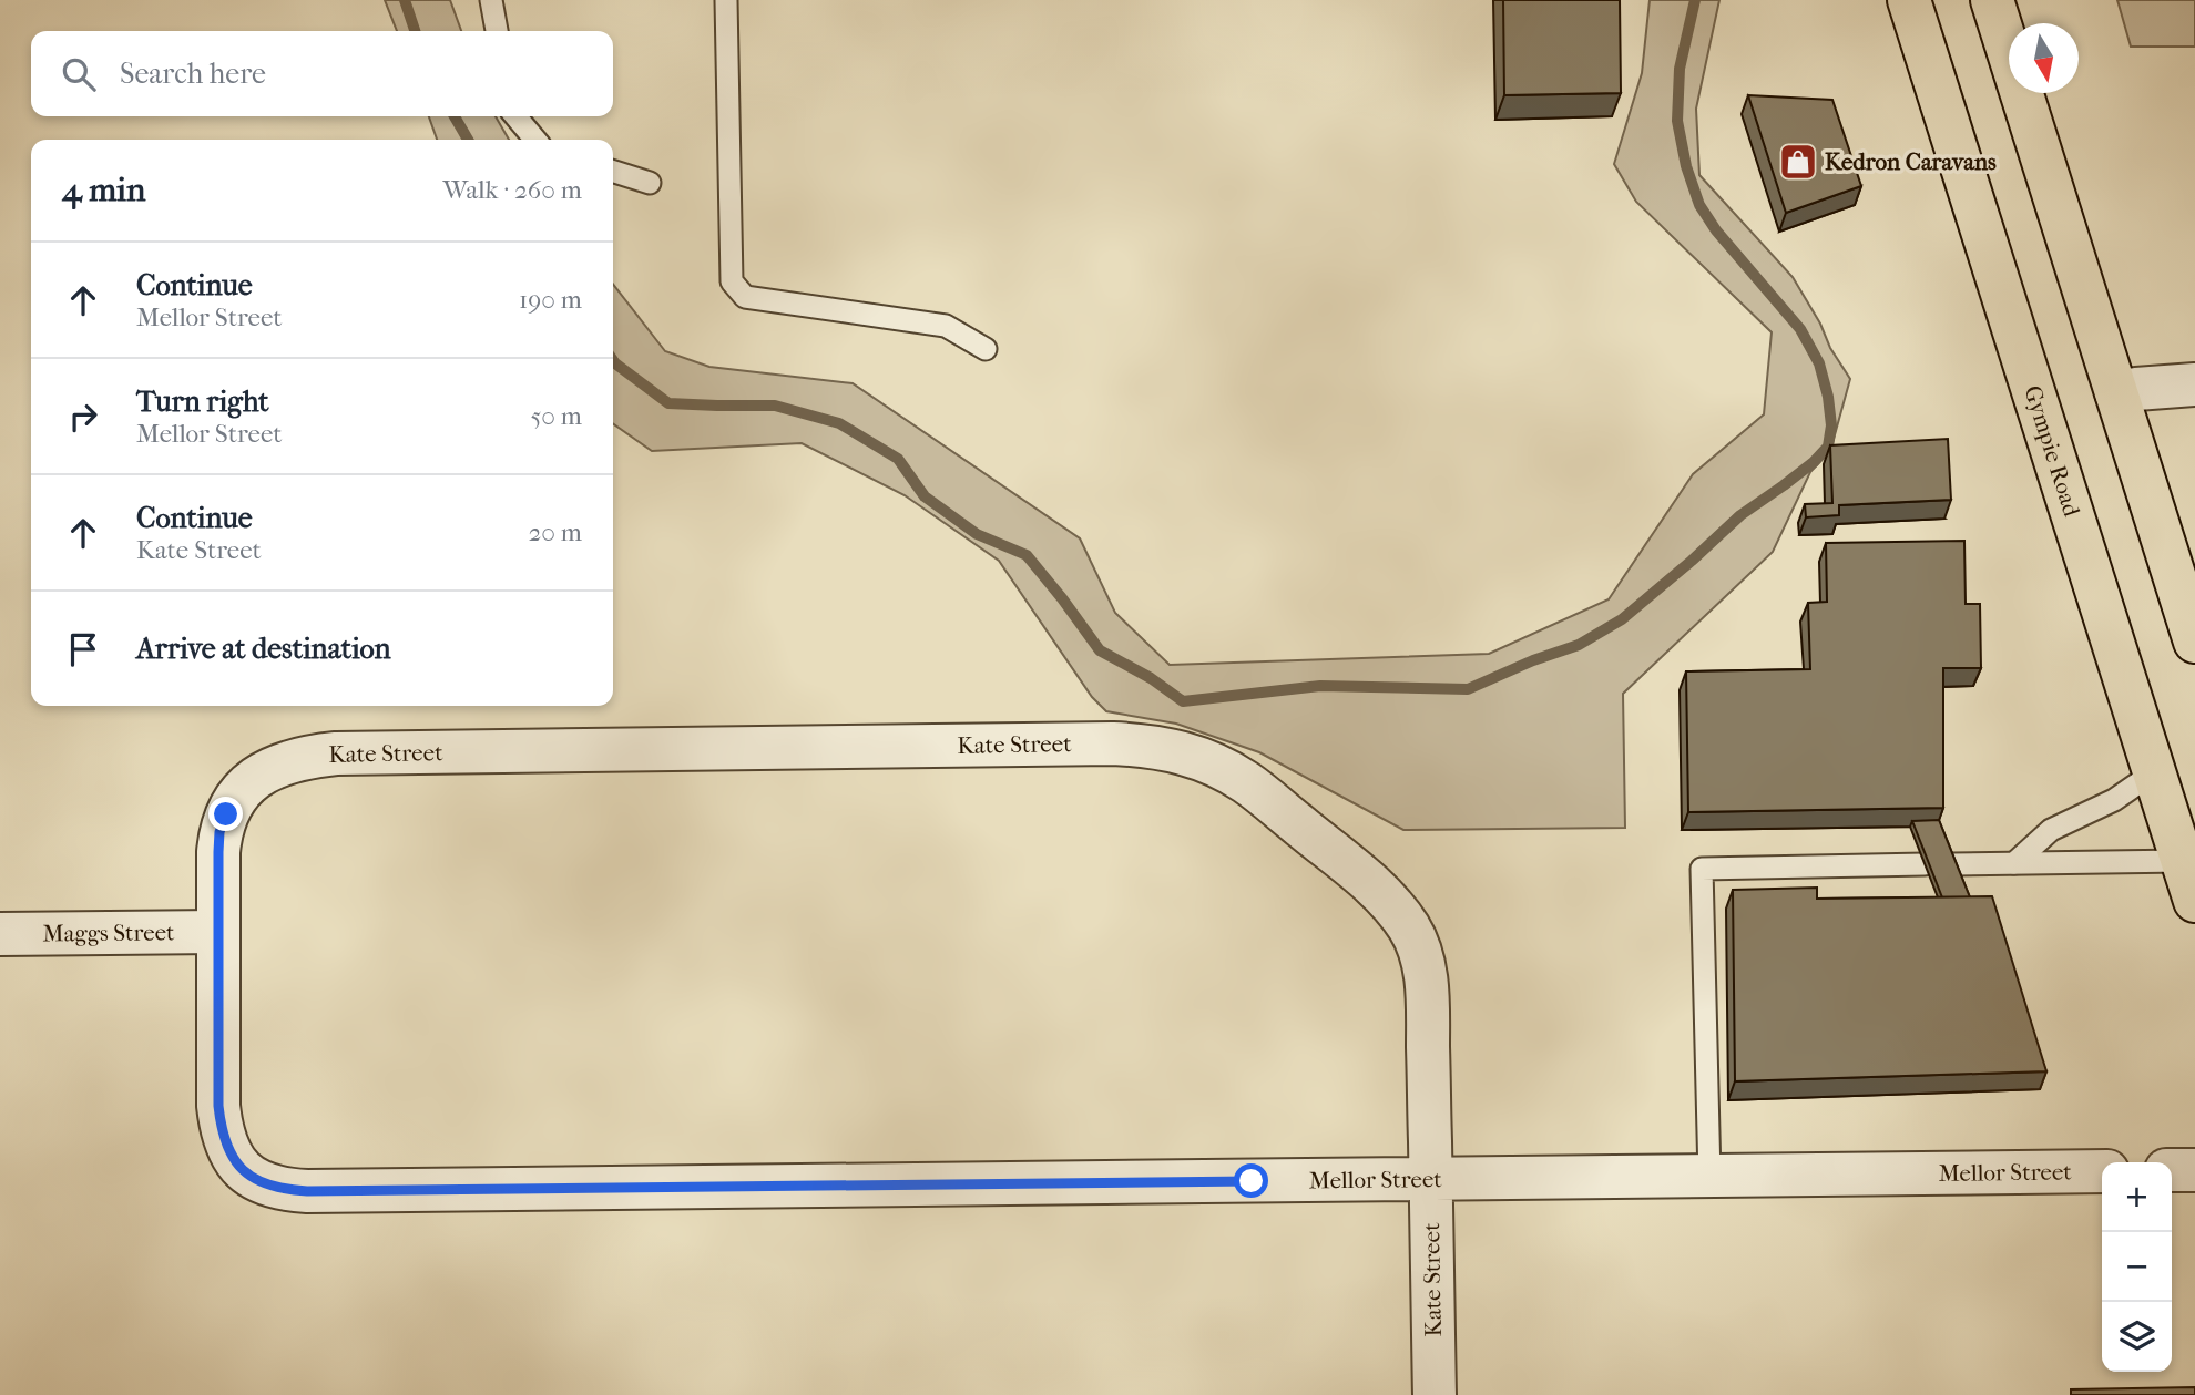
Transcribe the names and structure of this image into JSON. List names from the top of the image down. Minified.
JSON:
{"streets":{"highway":["Gympie Road"],"street":["Kate Street","Maggs Street","Mellor Street"]},"crossings":[["Kate Street","Maggs Street"],["Kate Street","Mellor Street"],["Maggs Street","Mellor Street"]],"places":{"shop":["Kedron Caravans"]},"north":"bottom","page":{"search":"Search here","heading":["4 min","Walk · 260 m"],"list":[["Continue","Mellor Street","190 m"],["Turn right","Mellor Street","50 m"],["Continue","Kate Street","20 m"],"Arrive at destination"],"map_buttons":["+","−"]}}
